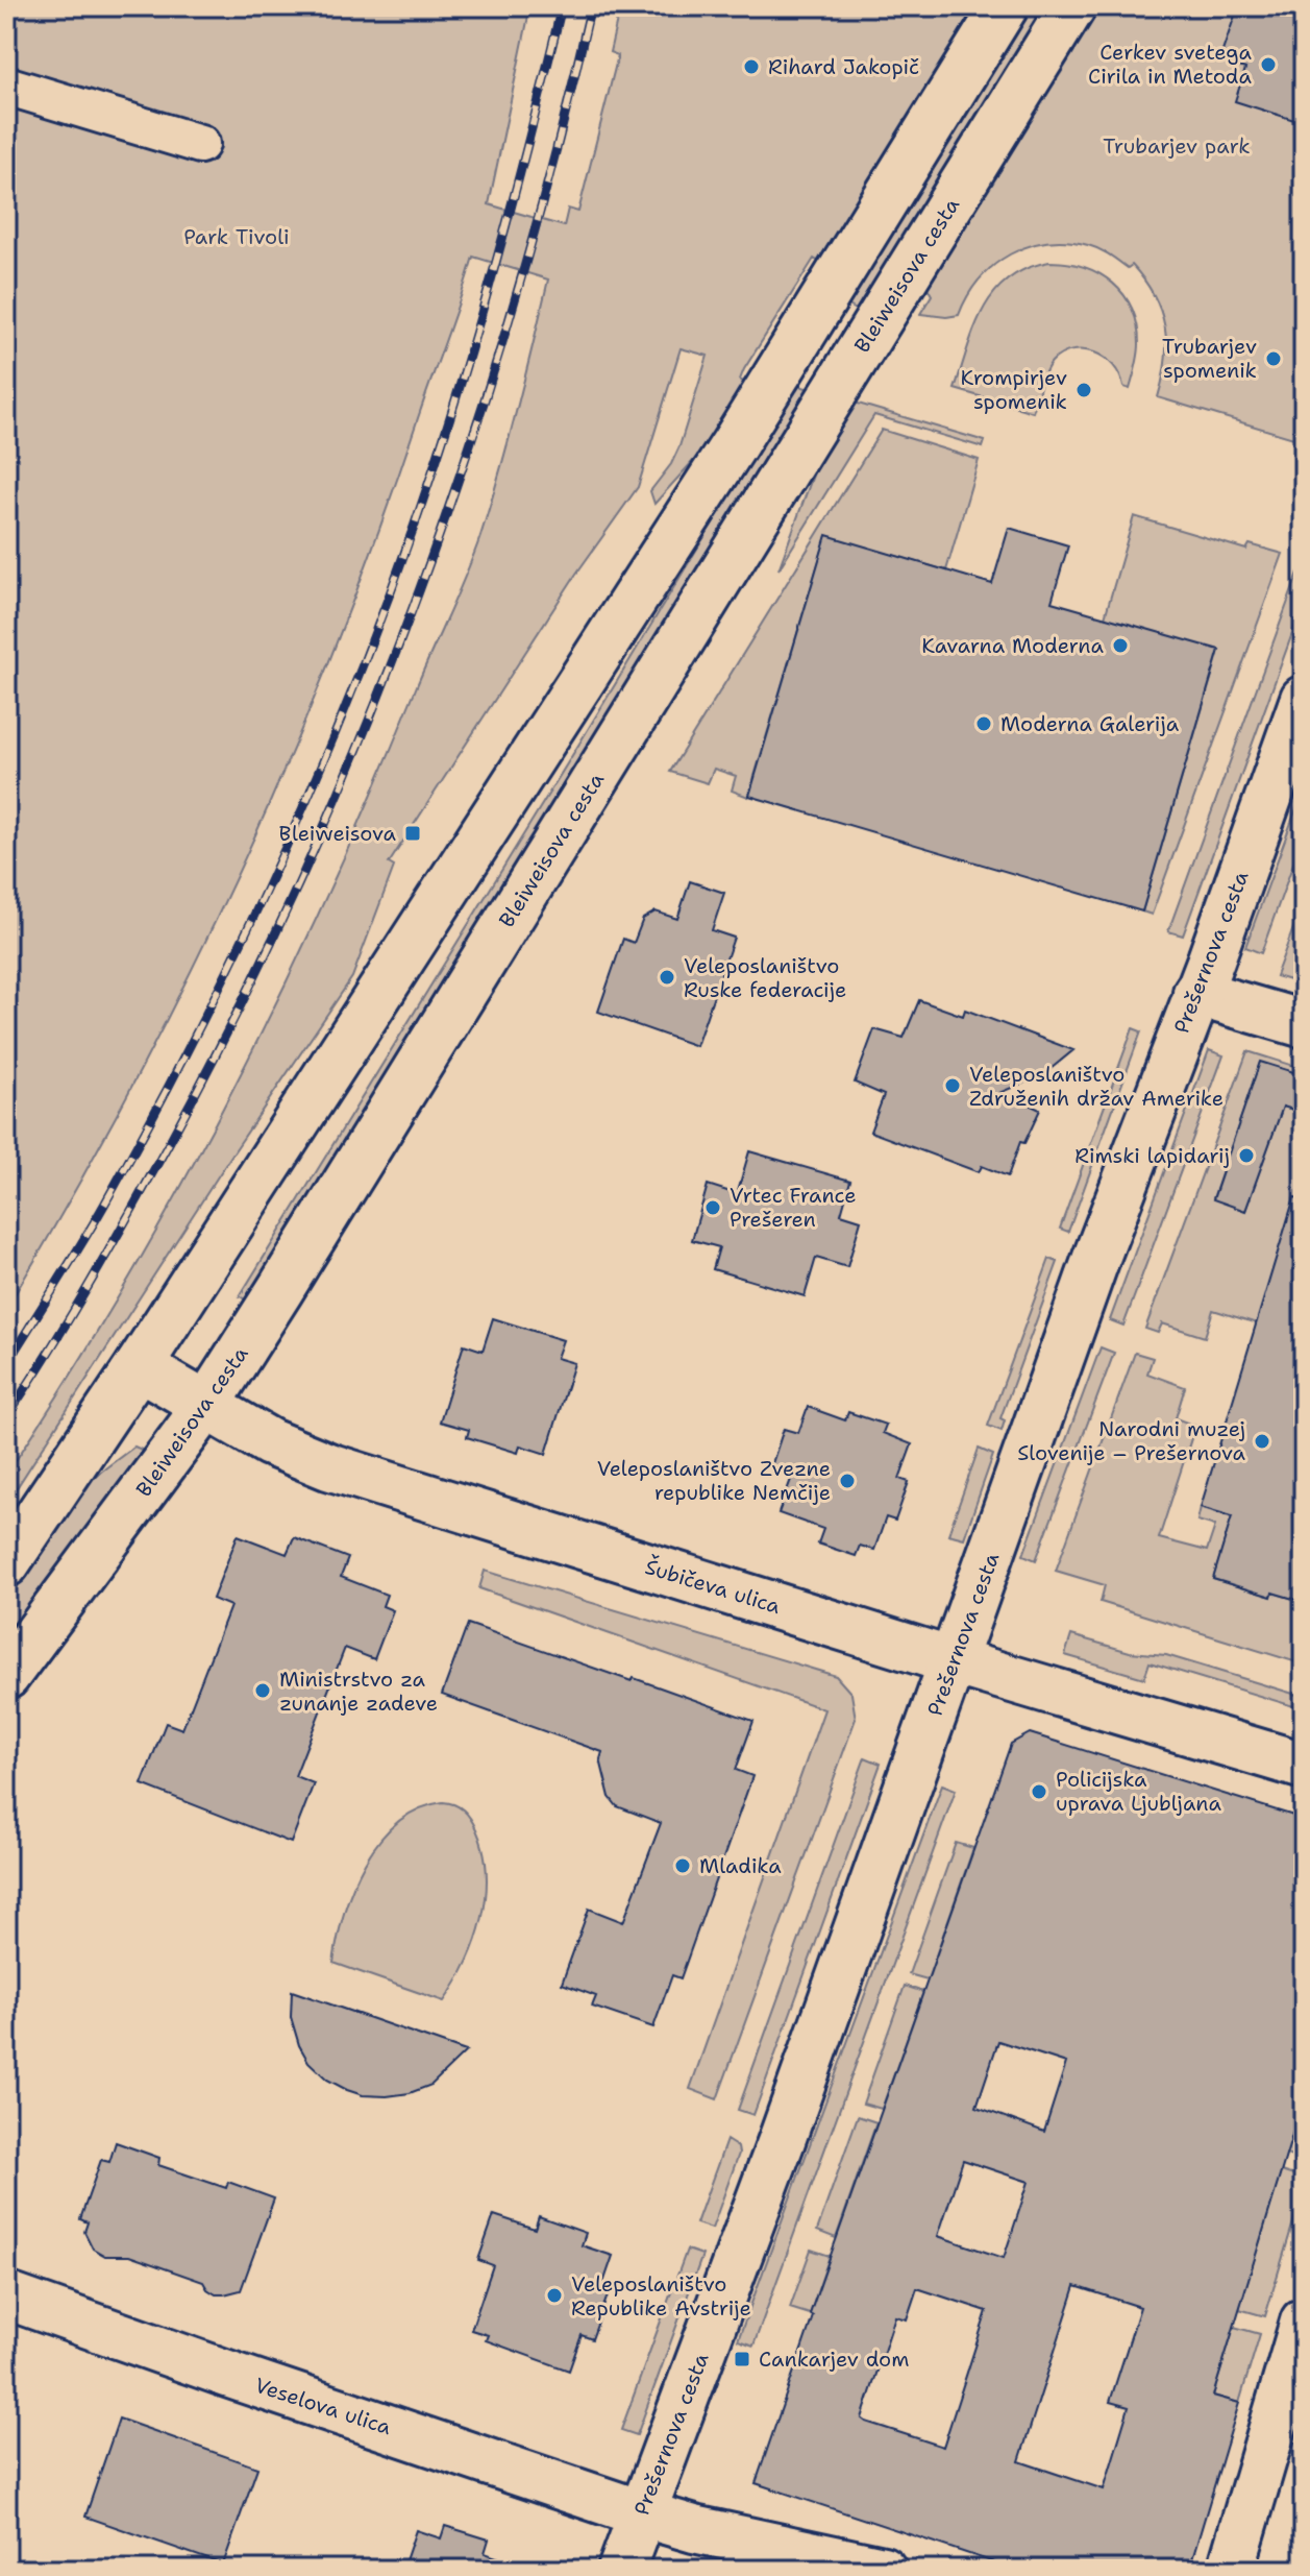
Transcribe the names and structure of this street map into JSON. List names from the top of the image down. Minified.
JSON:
{"streets":{"main road":["Bleiweisova cesta","Prešernova cesta","Šubičeva ulica","Veselova ulica"]},"crossings":[["Bleiweisova cesta","Šubičeva ulica"],["Prešernova cesta","Šubičeva ulica"],["Prešernova cesta","Veselova ulica"]],"parks":["Trubarjev park","Park Tivoli"],"places":{"other":["Cerkev svetega Cirila in Metoda","Rihard Jakopič","Trubarjev spomenik","Krompirjev spomenik","Kavarna Moderna","Moderna Galerija","Veleposlaništvo Ruske federacije","Veleposlaništvo Združenih držav Amerike","Rimski lapidarij","Vrtec France Prešeren","Narodni muzej Slovenije – Prešernova","Veleposlaništvo Zvezne republike Nemčije","Ministrstvo za zunanje zadeve","Policijska uprava Ljubljana","Mladika","Veleposlaništvo Republike Avstrije"],"transit":["Bleiweisova","Cankarjev dom"]}}
